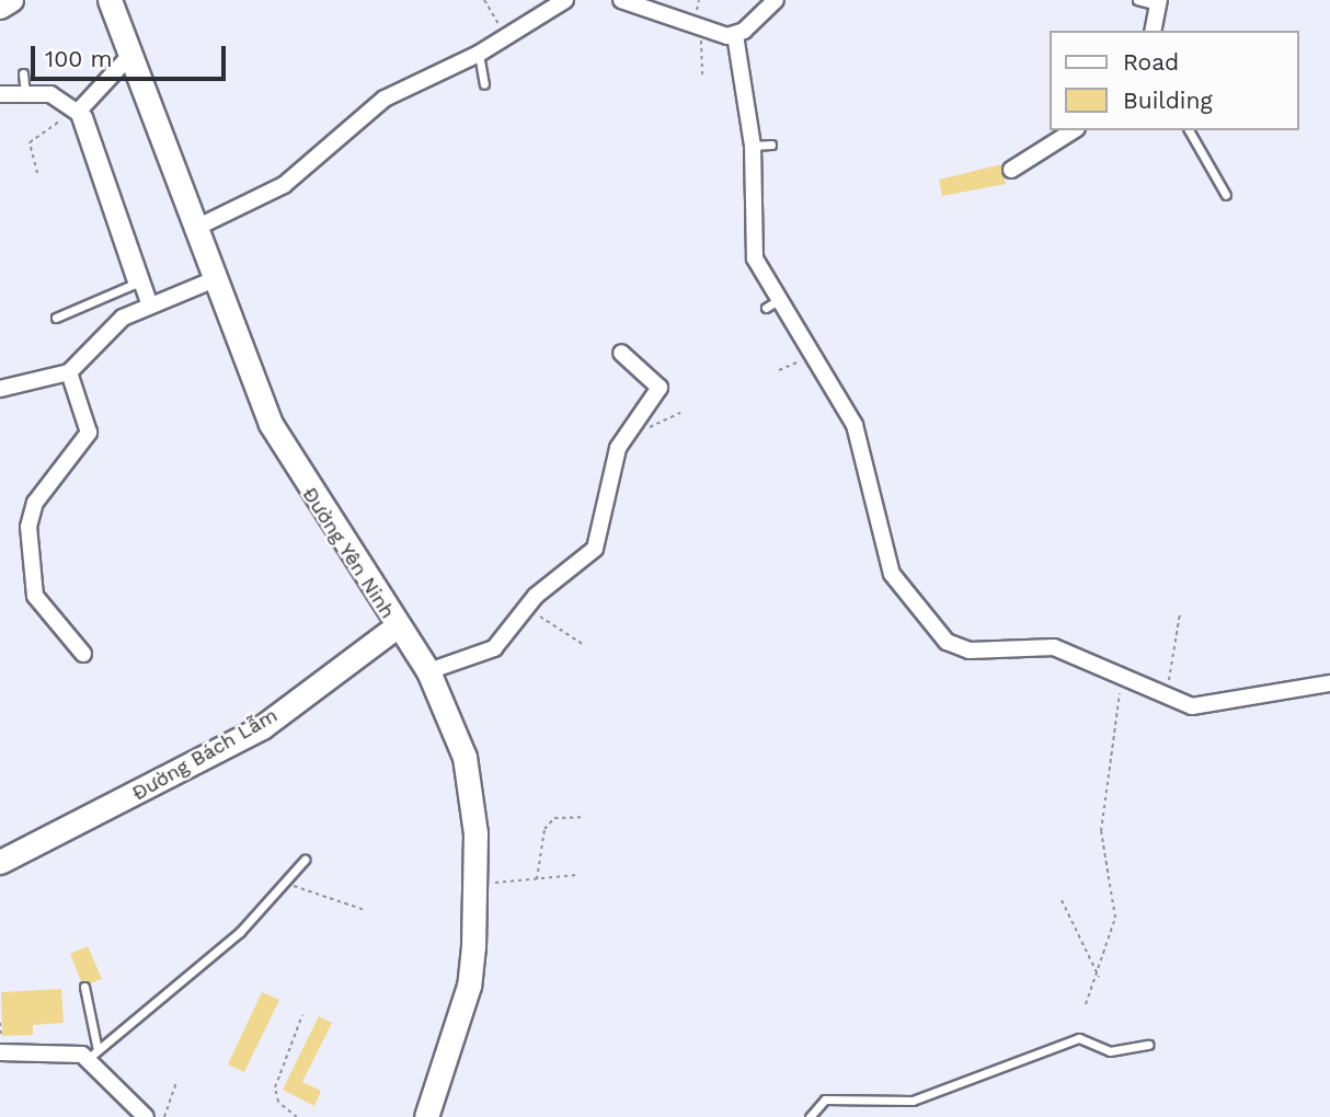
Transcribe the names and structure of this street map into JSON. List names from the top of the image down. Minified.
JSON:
{"streets":{"main road":["Đường Yên Ninh","Đường Bách Lẫm"]},"crossings":[["Đường Yên Ninh","Đường Bách Lẫm"]],"legend":["Road","Building"],"scale_bar":"100 m"}
